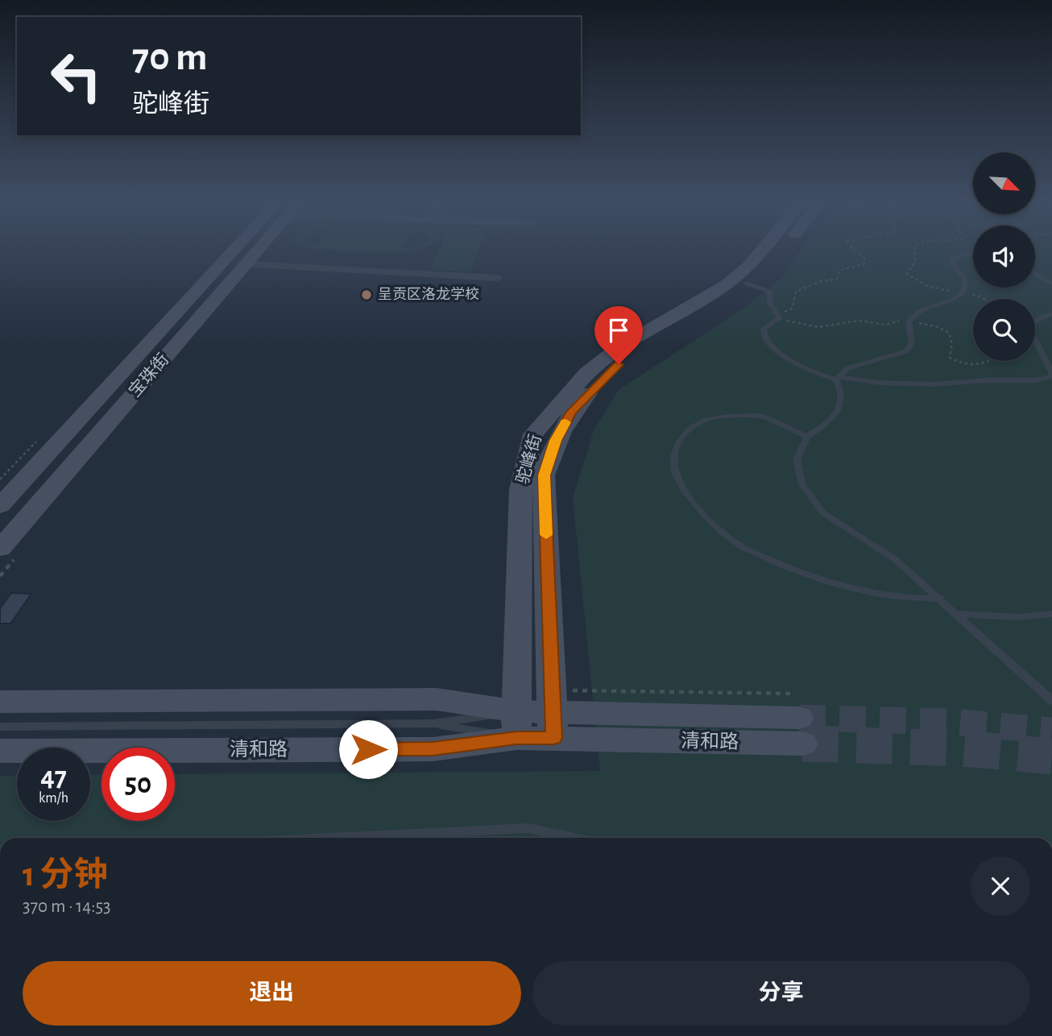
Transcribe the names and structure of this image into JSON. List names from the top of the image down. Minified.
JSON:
{"streets":{"main road":["宝珠街","驼峰街","清和路"]},"crossings":[["驼峰街","清和路"]],"places":["呈贡区洛龙学校"],"north":"bottom right","page":{"turn":["70 m","驼峰街"],"speed":"47 km/h","limit":"50","heading":["1 分钟","370 m · 14:53"],"buttons":["退出","分享"]}}
